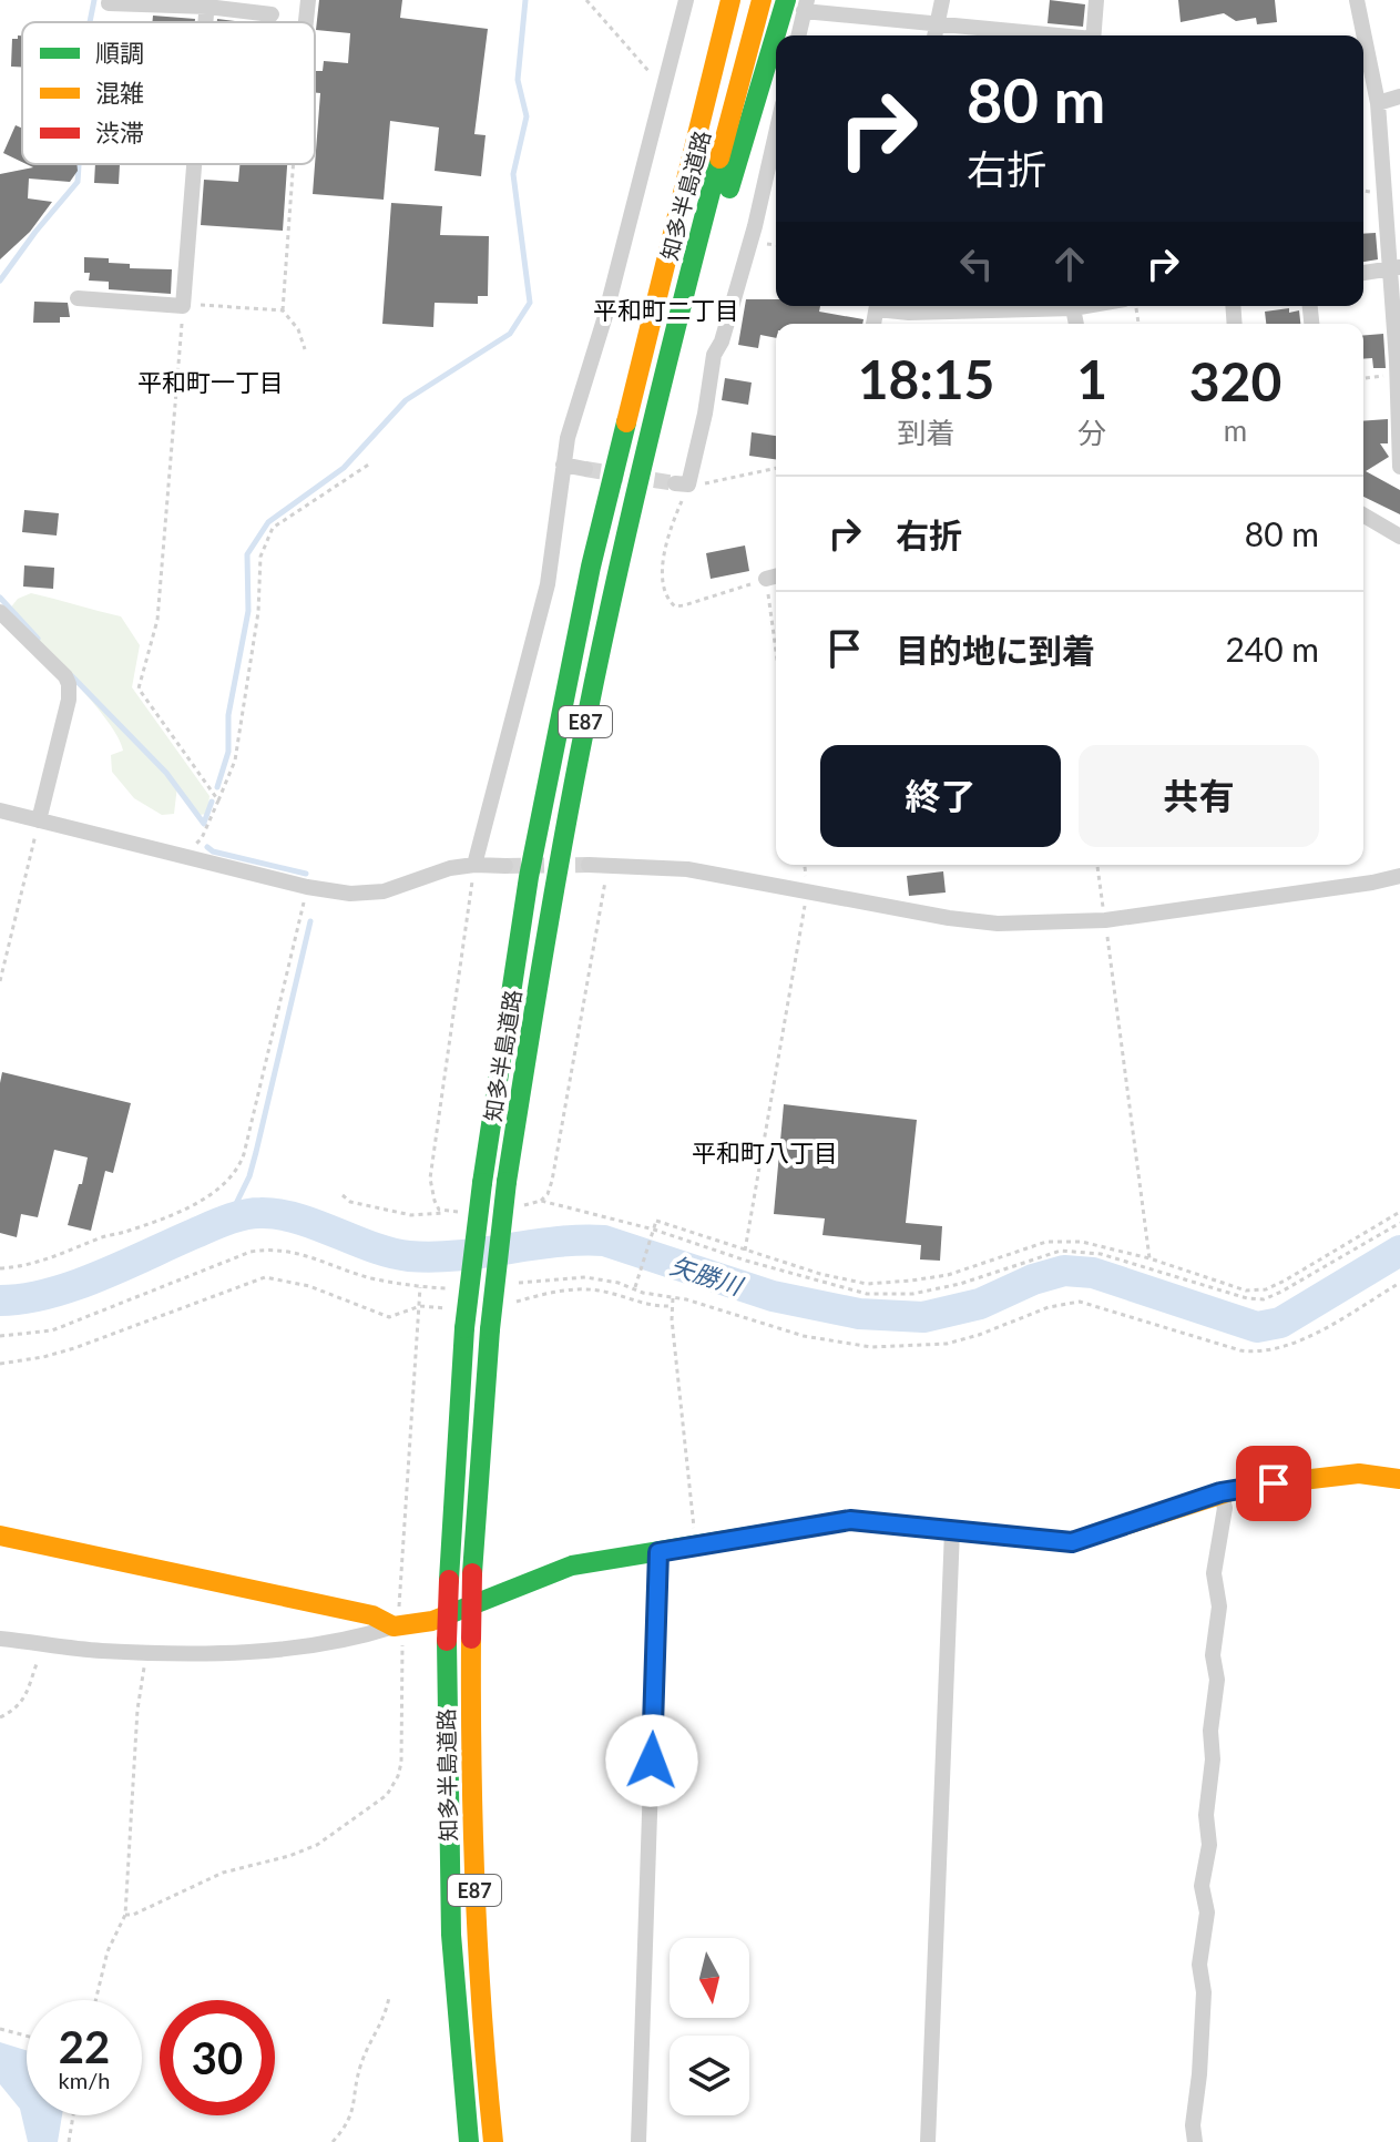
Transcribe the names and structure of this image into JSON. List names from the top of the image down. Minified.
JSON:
{"streets":{"main road":["知多半島道路","E87"]},"districts":["平和町二丁目","平和町一丁目","平和町八丁目"],"water":["矢勝川"],"legend":["順調","混雑","渋滞"],"north":"bottom","page":{"turn":["80 m","右折"],"eta":["18:15","到着","1","分","320","m"],"list":[{"name":"右折","value":"80 m"},{"name":"目的地に到着","value":"240 m"}],"buttons":["終了","共有"],"speed":"22 km/h","limit":"30"}}
